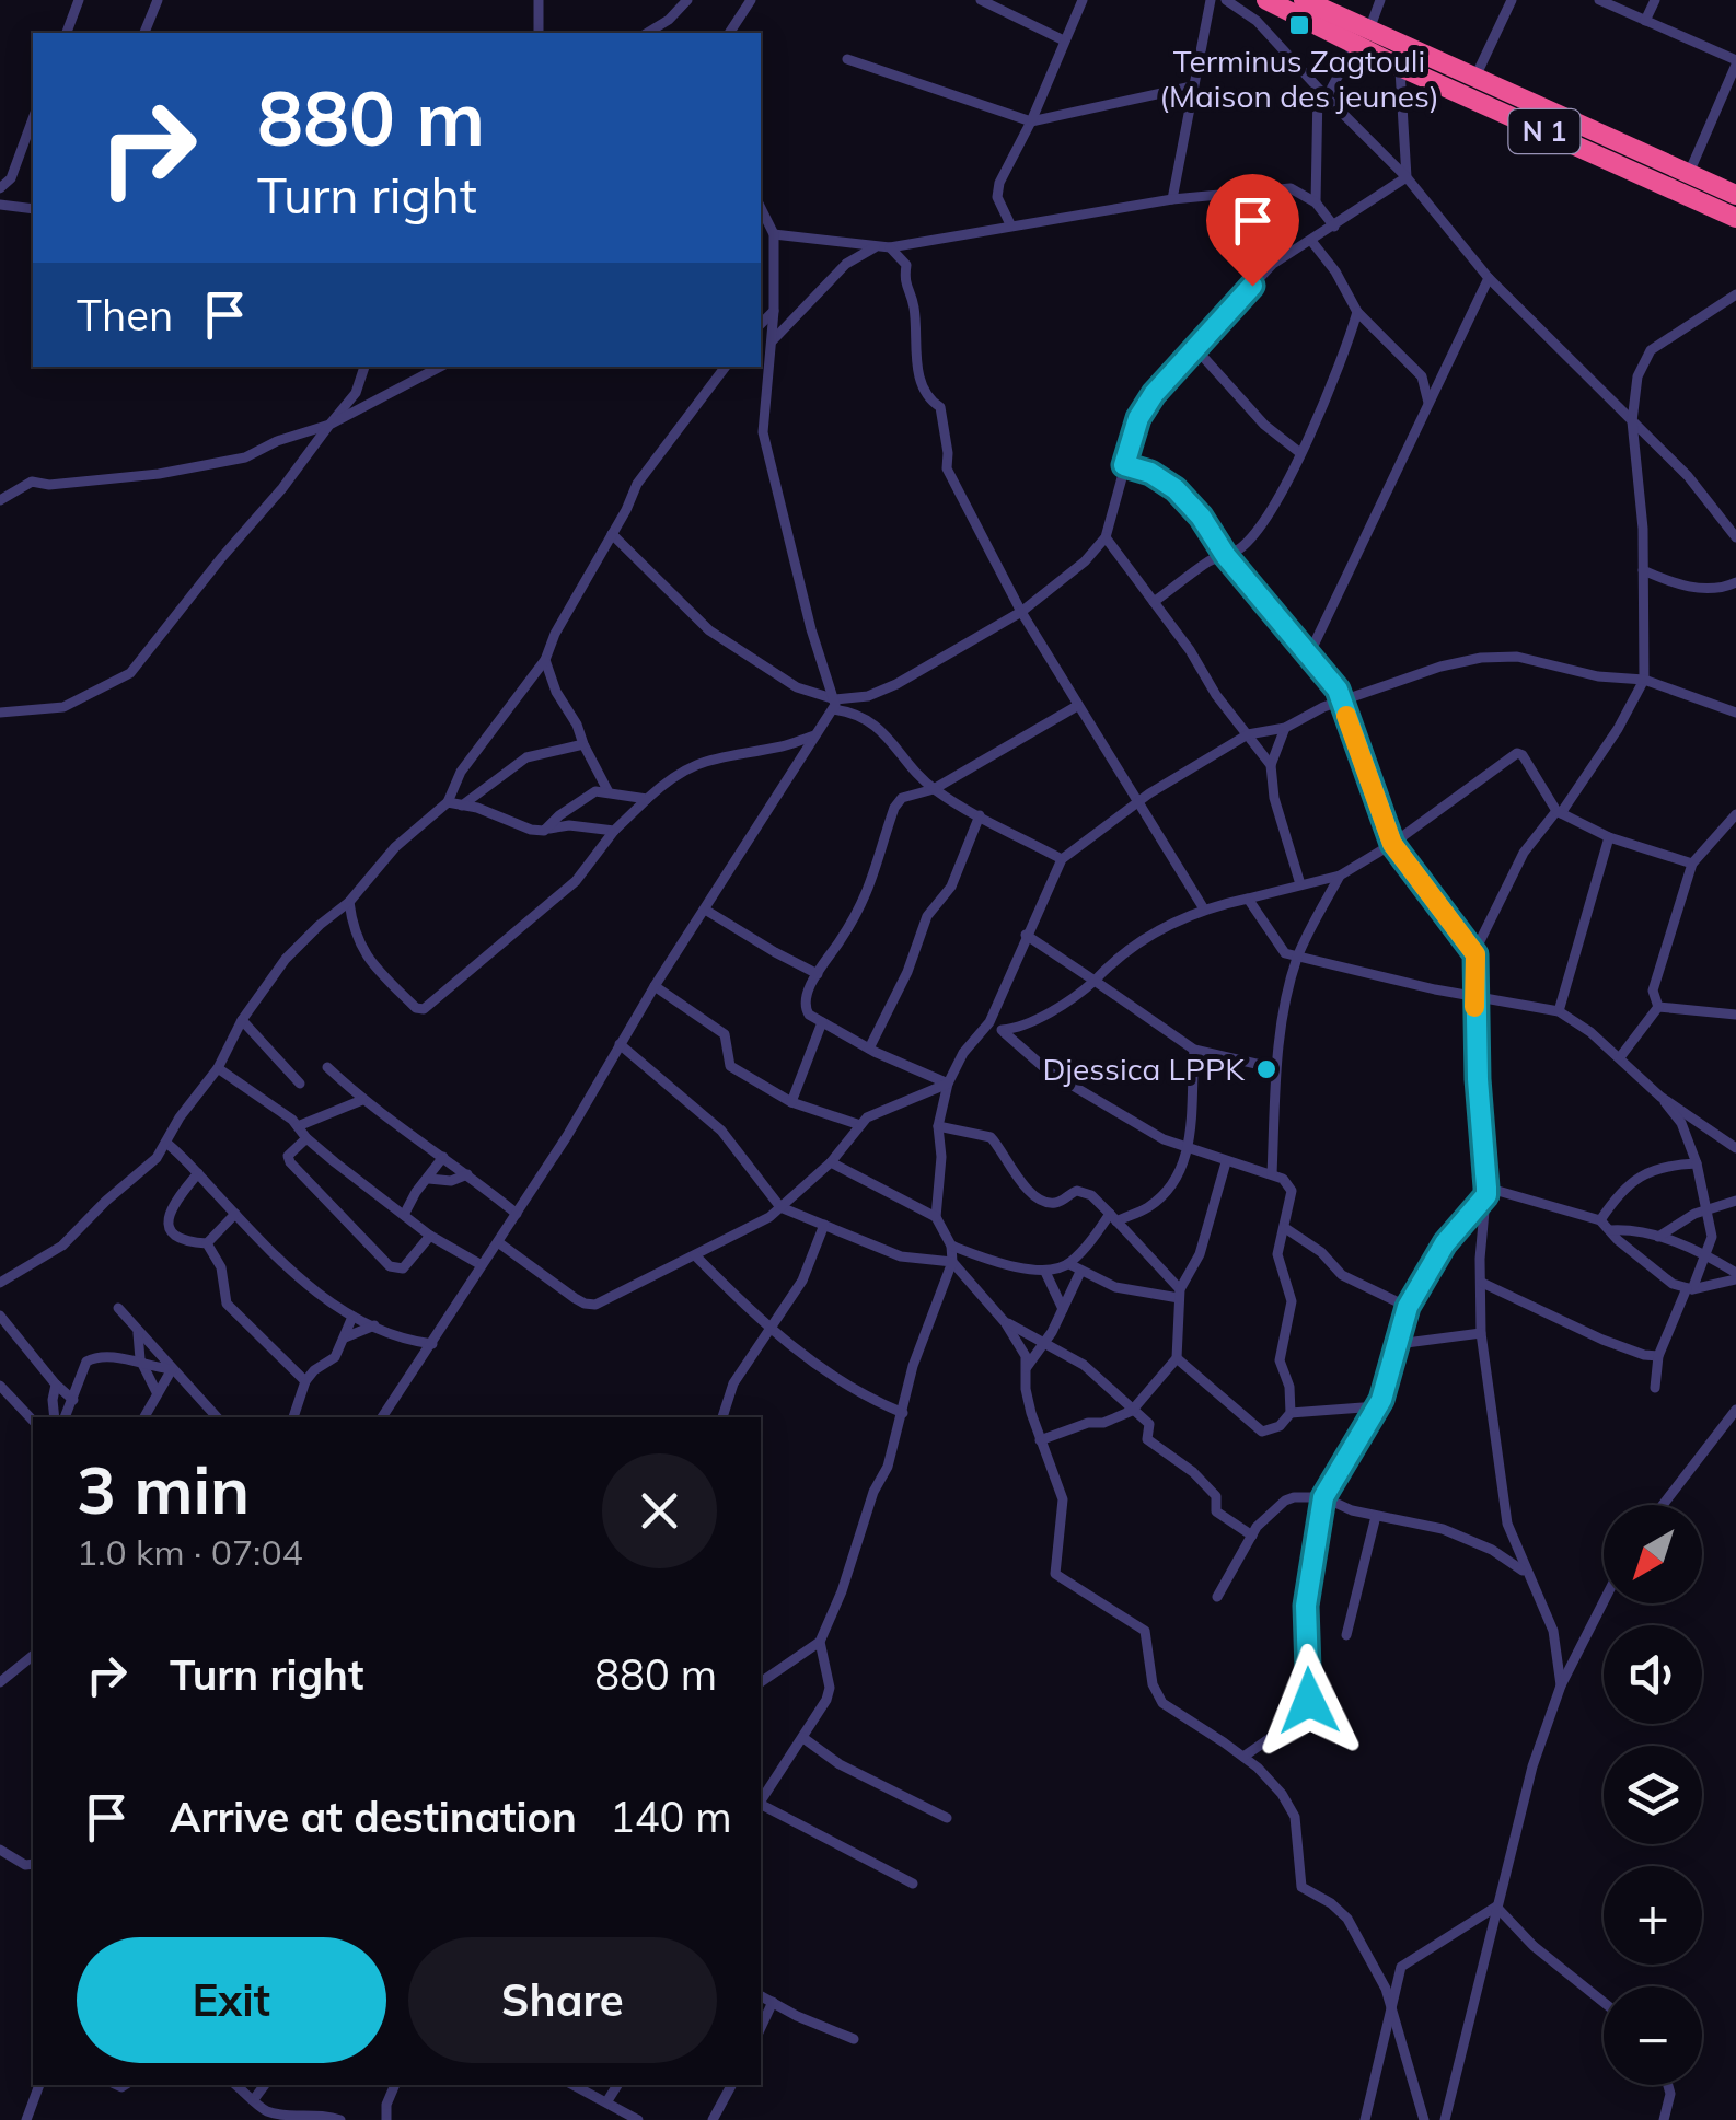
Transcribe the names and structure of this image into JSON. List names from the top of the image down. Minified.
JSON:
{"streets":{"highway":["N 1"]},"places":{"transit":["Terminus Zagtouli (Maison des jeunes)"],"other":["Djessica LPPK"]},"north":"bottom left","page":{"turn":["880 m","Turn right"],"then":"Then","heading":["3 min","1.0 km · 07:04"],"map_buttons":["+","−"],"list":[{"name":"Turn right","value":"880 m"},{"name":"Arrive at destination","value":"140 m"}],"buttons":["Exit","Share"]}}
